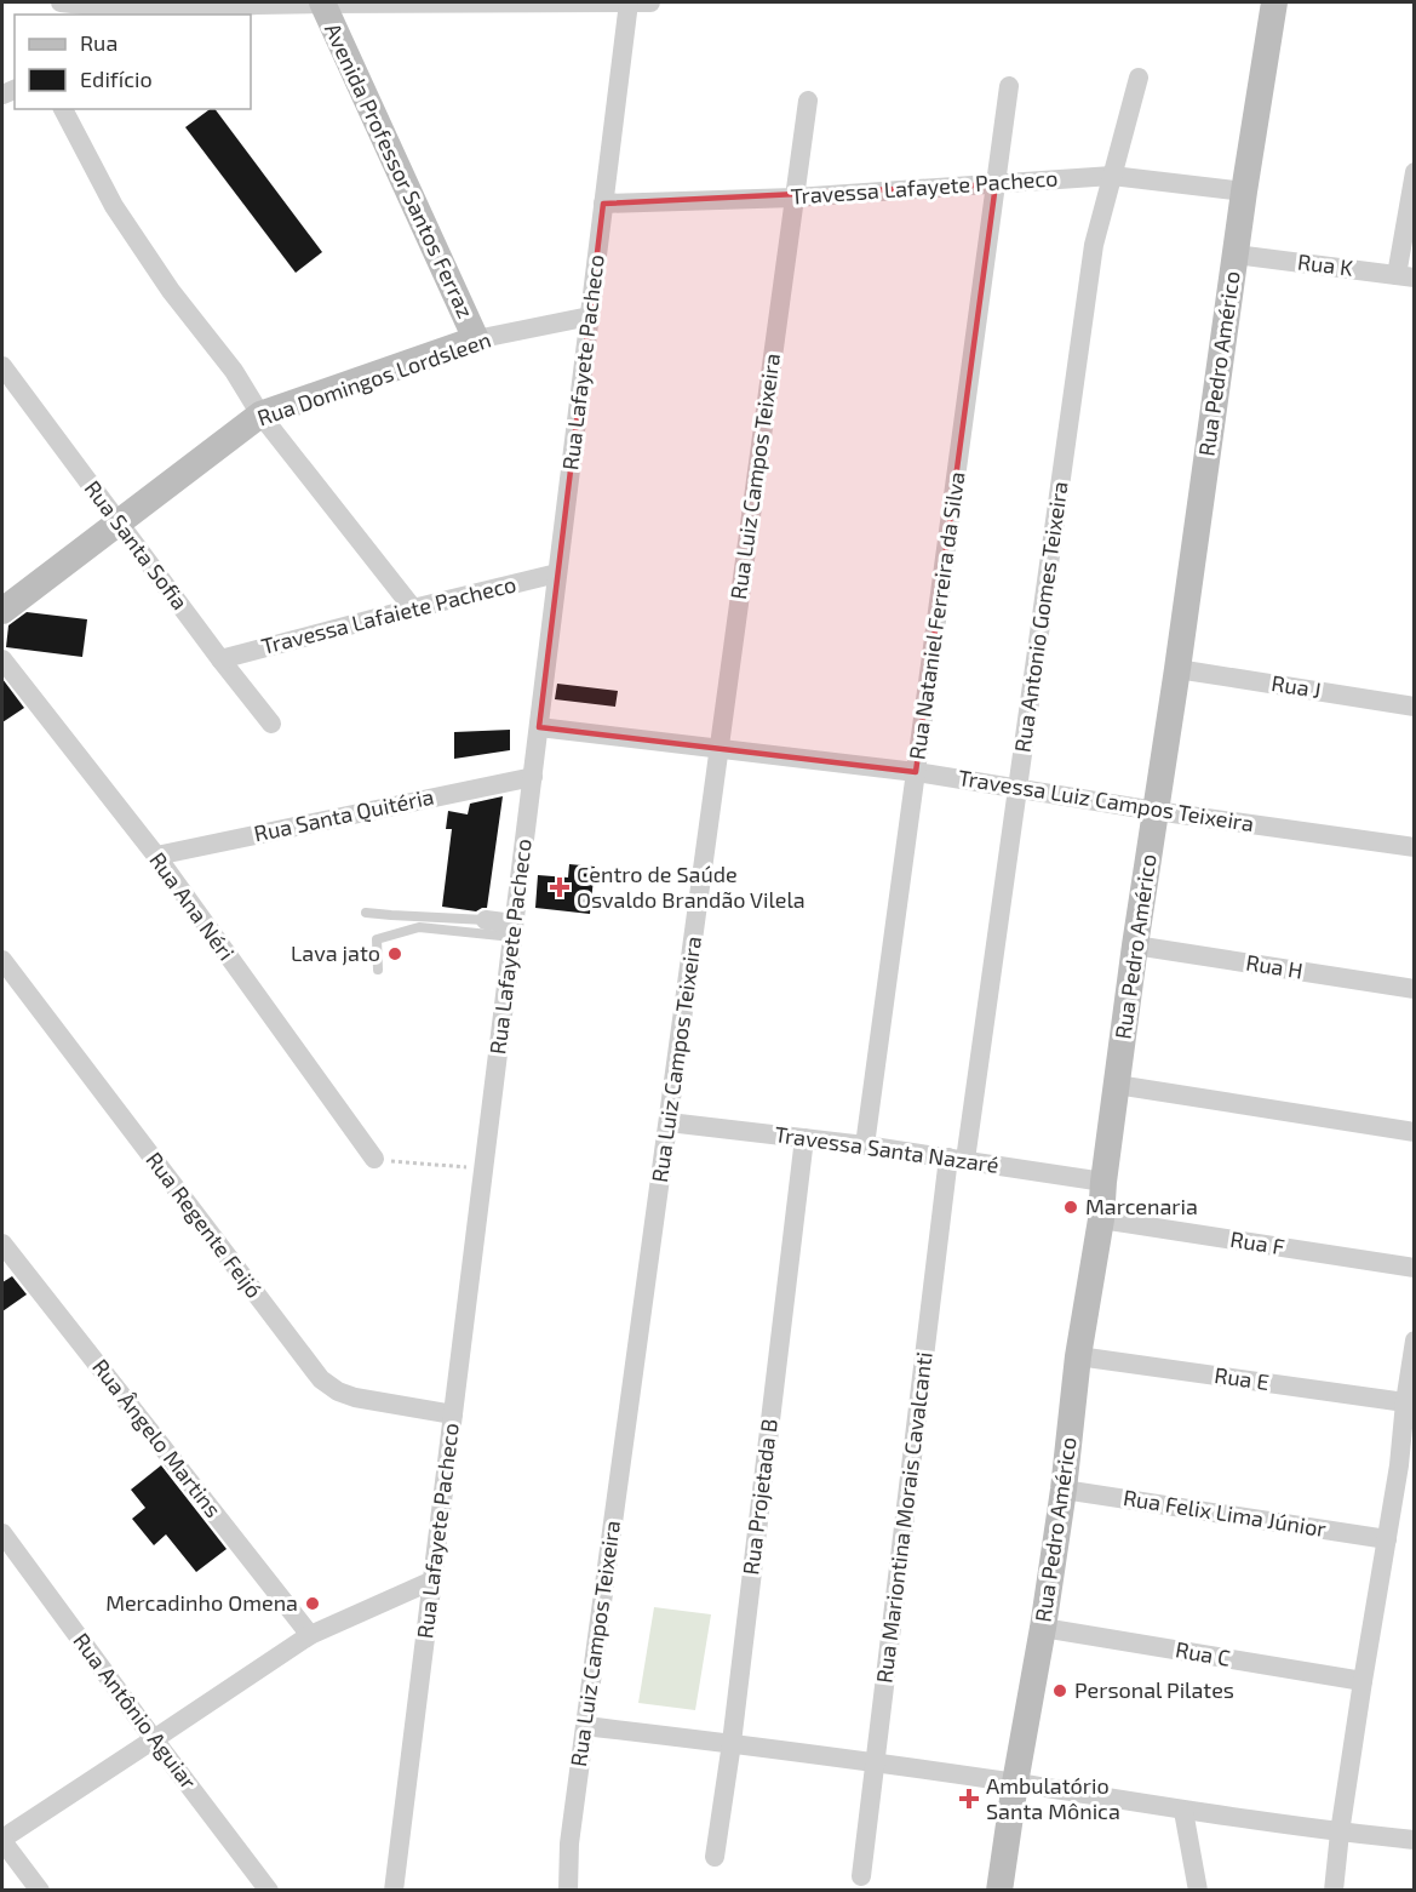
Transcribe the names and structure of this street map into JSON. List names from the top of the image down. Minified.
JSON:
{"streets":{"street":["Avenida Professor Santos Ferraz","Travessa Lafayete Pacheco","Rua K","Rua Lafayete Pacheco","Rua Pedro Américo","Rua Domingos Lordsleen","Rua Luiz Campos Teixeira","Rua Santa Sofia","Travessa Lafaiete Pacheco","Rua Nataniel Ferreira da Silva","Rua Antonio Gomes Teixeira","Rua J","Travessa Luiz Campos Teixeira","Rua Santa Quitéria","Rua Ana Néri","Rua H","Travessa Santa Nazaré","Rua Regente Feijó","Rua F","Rua E","Rua Ângelo Martins","Rua Projetada B","Rua Felix Lima Júnior","Rua Mariontina Morais Cavalcanti","Rua C","Rua Antônio Aguiar"]},"crossings":[["Avenida Professor Santos Ferraz","Rua Domingos Lordsleen"],["Travessa Lafayete Pacheco","Rua Lafayete Pacheco"],["Travessa Lafayete Pacheco","Rua Pedro Américo"],["Travessa Lafayete Pacheco","Rua Luiz Campos Teixeira"],["Travessa Lafayete Pacheco","Rua Nataniel Ferreira da Silva"],["Travessa Lafayete Pacheco","Rua Antonio Gomes Teixeira"],["Rua K","Rua Pedro Américo"],["Rua Lafayete Pacheco","Rua Domingos Lordsleen"],["Rua Lafayete Pacheco","Travessa Lafaiete Pacheco"],["Rua Lafayete Pacheco","Travessa Luiz Campos Teixeira"],["Rua Lafayete Pacheco","Rua Santa Quitéria"],["Rua Lafayete Pacheco","Rua Regente Feijó"],["Rua Pedro Américo","Rua J"],["Rua Pedro Américo","Travessa Luiz Campos Teixeira"],["Rua Pedro Américo","Rua H"],["Rua Pedro Américo","Travessa Santa Nazaré"],["Rua Pedro Américo","Rua F"],["Rua Pedro Américo","Rua E"],["Rua Pedro Américo","Rua Felix Lima Júnior"],["Rua Pedro Américo","Rua C"],["Rua Domingos Lordsleen","Rua Santa Sofia"],["Rua Luiz Campos Teixeira","Travessa Luiz Campos Teixeira"],["Rua Luiz Campos Teixeira","Travessa Santa Nazaré"],["Rua Santa Sofia","Travessa Lafaiete Pacheco"],["Rua Nataniel Ferreira da Silva","Travessa Luiz Campos Teixeira"],["Rua Nataniel Ferreira da Silva","Travessa Santa Nazaré"],["Rua Antonio Gomes Teixeira","Travessa Luiz Campos Teixeira"],["Rua Antonio Gomes Teixeira","Travessa Santa Nazaré"],["Rua Antonio Gomes Teixeira","Rua Mariontina Morais Cavalcanti"],["Rua Santa Quitéria","Rua Ana Néri"],["Travessa Santa Nazaré","Rua Projetada B"],["Travessa Santa Nazaré","Rua Mariontina Morais Cavalcanti"]],"places":{"health":["Centro de Saúde Osvaldo Brandão Vilela","Ambulatório Santa Mônica"],"other":["Lava jato","Marcenaria","Mercadinho Omena","Personal Pilates"]},"legend":["Rua","Edifício"]}
